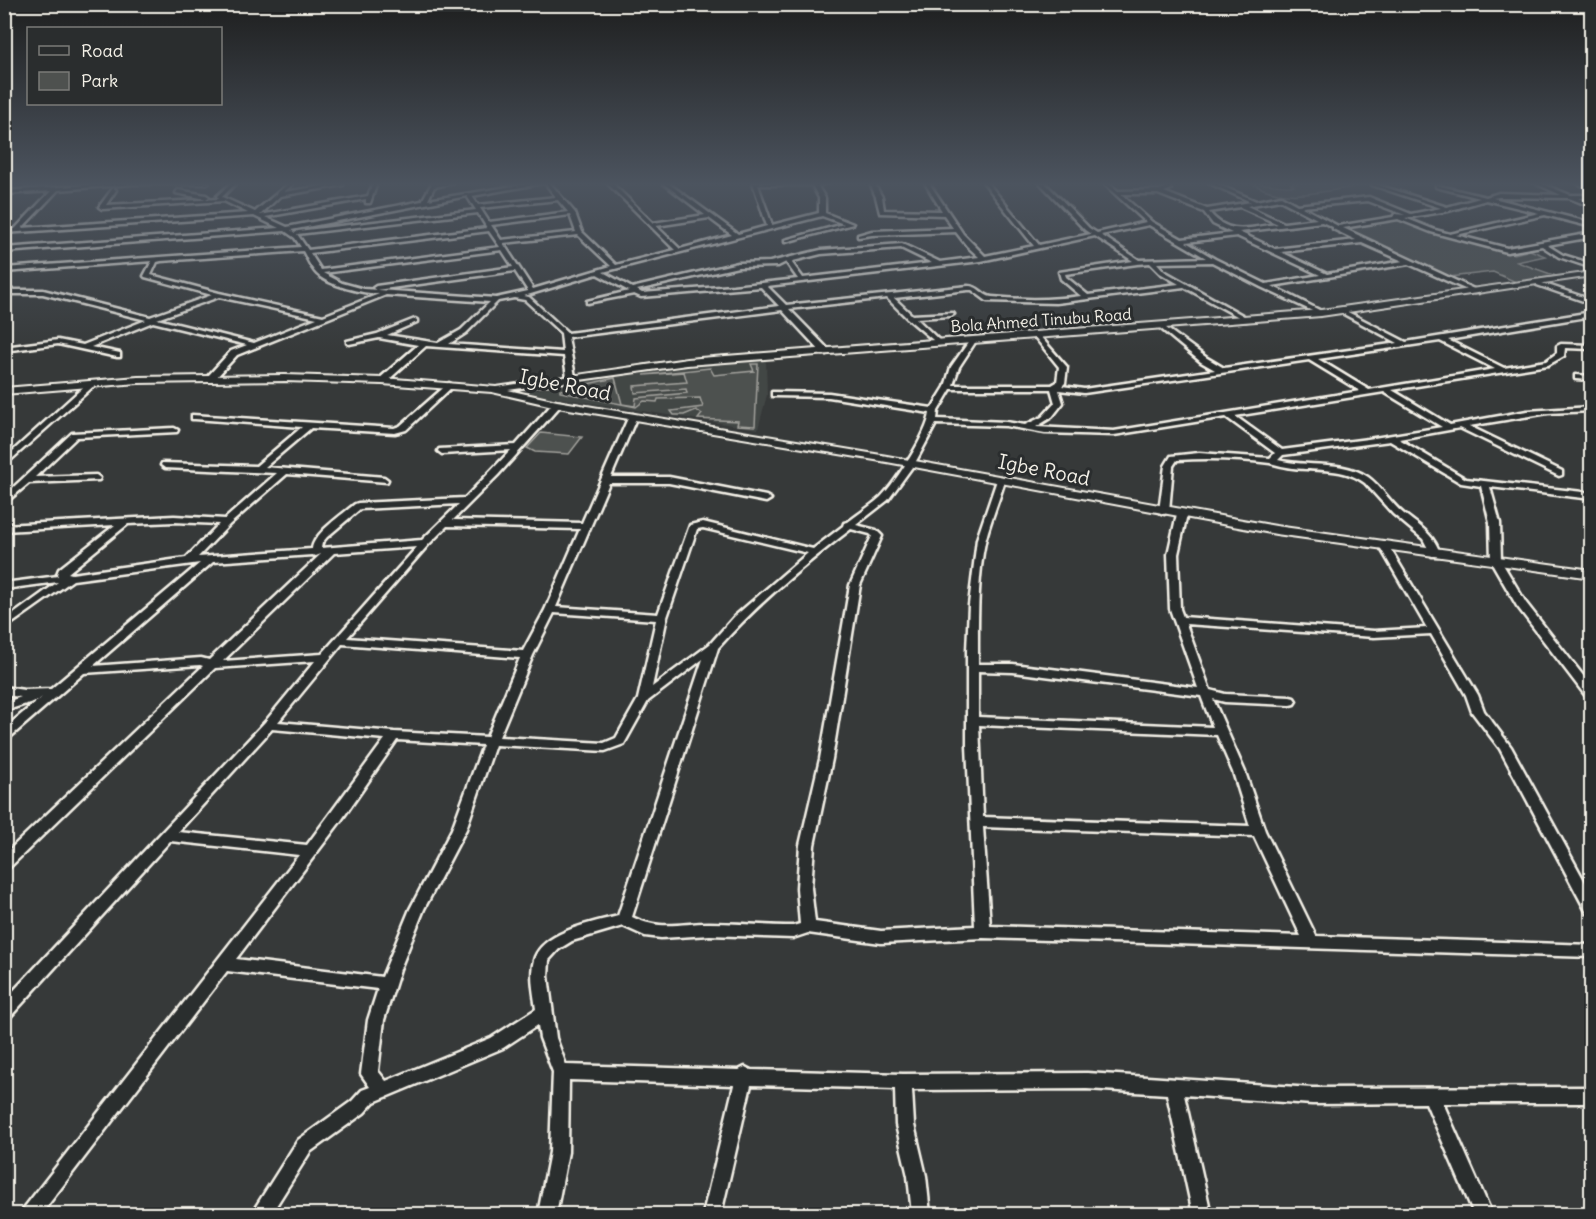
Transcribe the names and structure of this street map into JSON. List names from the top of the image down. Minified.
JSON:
{"streets":{"main road":["Bola Ahmed Tinubu Road","Igbe Road"]},"crossings":[["Bola Ahmed Tinubu Road","Igbe Road"]],"legend":["Road","Park"]}
